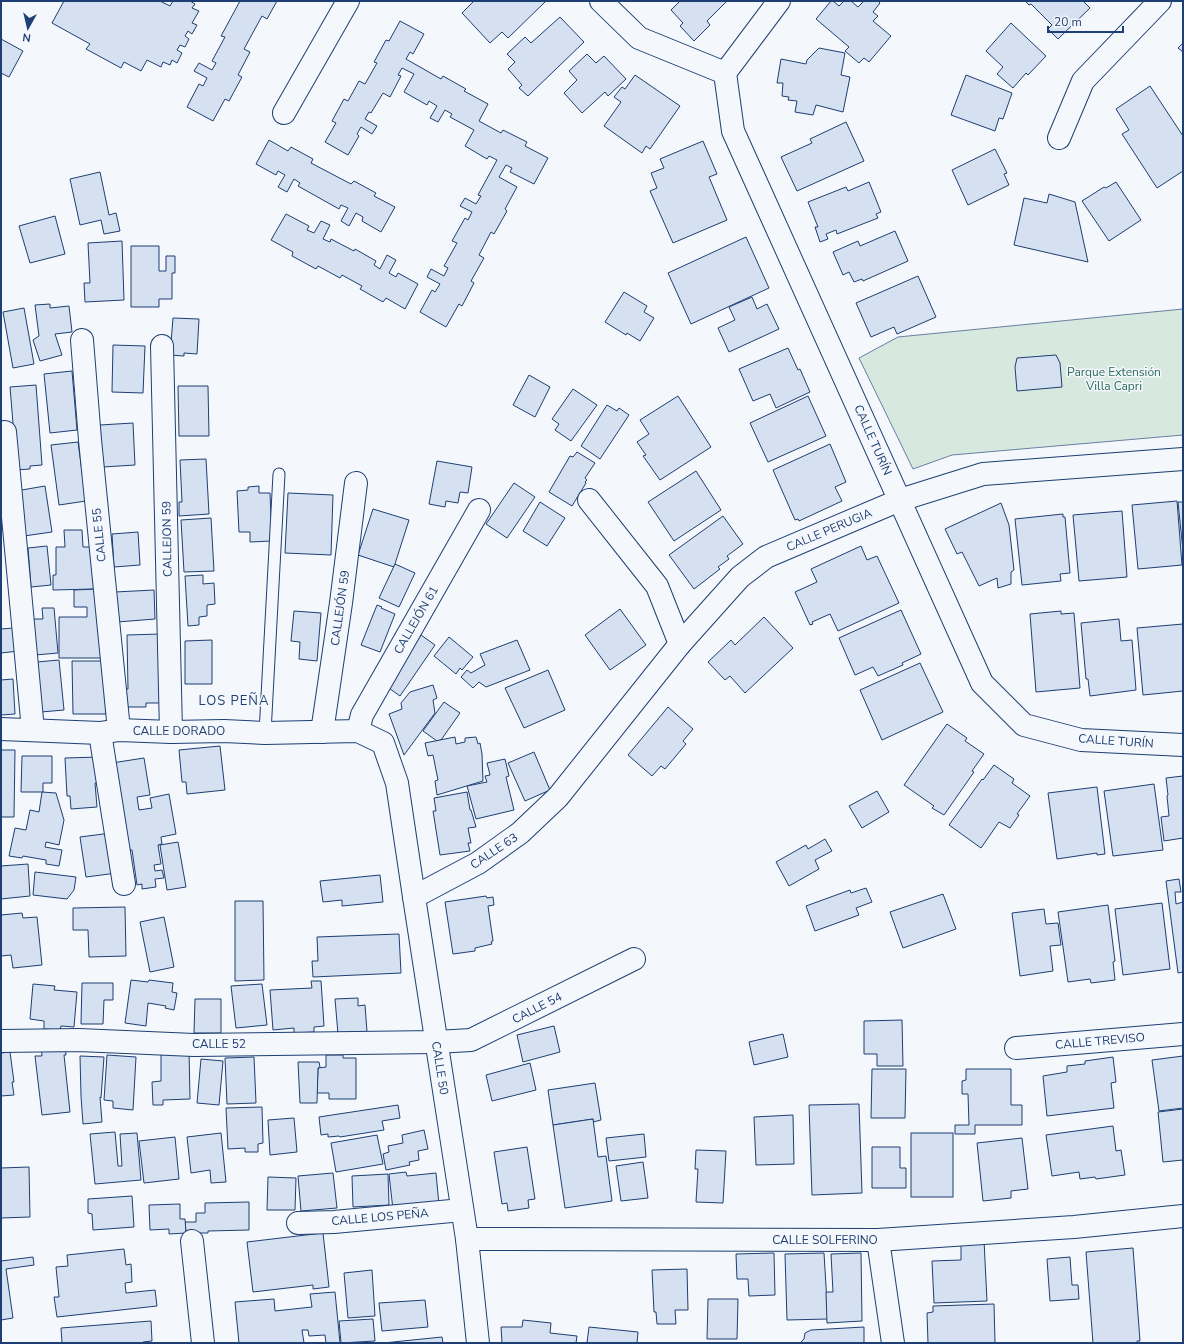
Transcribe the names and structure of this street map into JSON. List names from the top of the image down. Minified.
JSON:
{"streets":{"street":["CALLE TURÍN","CALLE PERUGIA","CALLE 55","CALLEJON 59","CALLEJÓN 59","CALLEJÓN 61","CALLE DORADO","CALLE 63","CALLE 54","CALLE TREVISO","CALLE 52","CALLE 50","CALLE LOS PEÑA","CALLE SOLFERINO"]},"crossings":[["CALLE TURÍN","CALLE PERUGIA"],["CALLE PERUGIA","CALLE 63"],["CALLE 55","CALLE DORADO"],["CALLEJON 59","CALLE DORADO"],["CALLEJÓN 59","CALLE DORADO"],["CALLEJÓN 61","CALLE DORADO"],["CALLE 63","CALLE 50"],["CALLE 54","CALLE 52"],["CALLE 54","CALLE 50"],["CALLE 52","CALLE 50"],["CALLE 50","CALLE LOS PEÑA"],["CALLE 50","CALLE SOLFERINO"]],"districts":["LOS PEÑA"],"parks":["Parque Extensión Villa Capri"],"scale_bar":"20 m","north":"bottom"}
